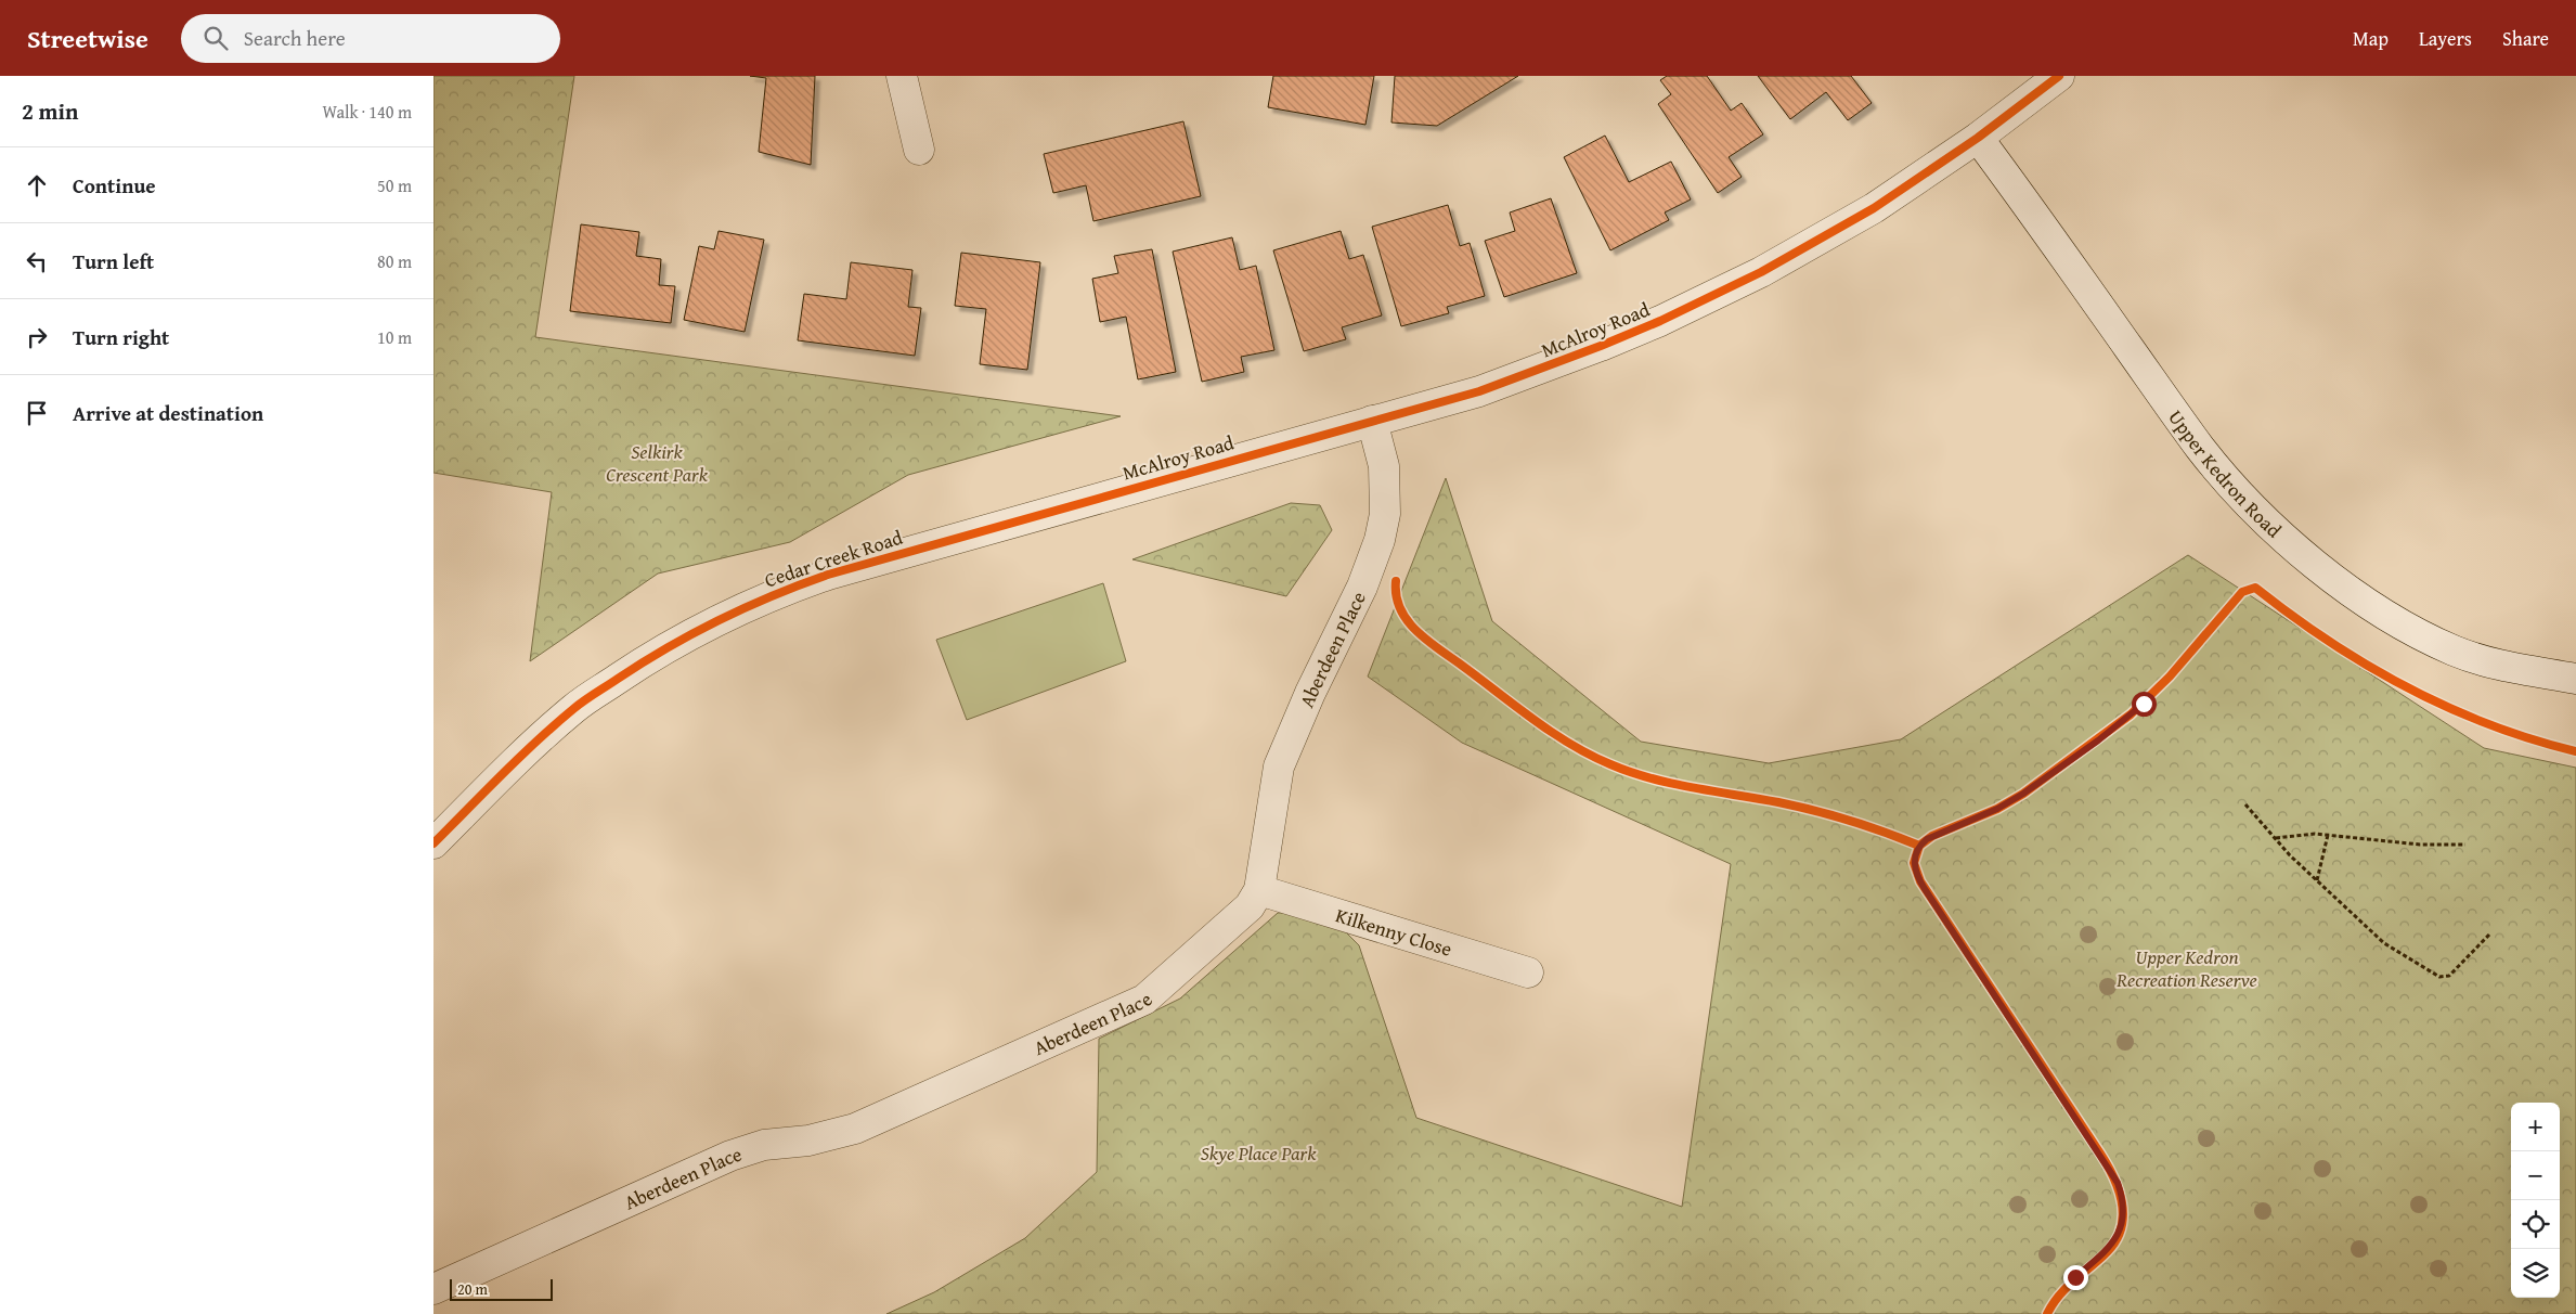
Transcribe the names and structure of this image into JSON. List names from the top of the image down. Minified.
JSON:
{"streets":{"street":["McAlroy Road","Upper Kedron Road","Cedar Creek Road","Aberdeen Place","Kilkenny Close"]},"crossings":[["McAlroy Road","Upper Kedron Road"],["McAlroy Road","Cedar Creek Road"],["McAlroy Road","Aberdeen Place"],["Aberdeen Place","Kilkenny Close"]],"parks":["Selkirk Crescent Park","Upper Kedron Recreation Reserve","Skye Place Park"],"scale_bar":"20 m","page":{"header":"Streetwise","search":"Search here","nav":["Map","Layers","Share"],"heading":["2 min","Walk · 140 m"],"list":[["Continue","50 m"],["Turn left","80 m"],["Turn right","10 m"],"Arrive at destination"],"map_buttons":["+","−"],"scale":"20 m"}}
